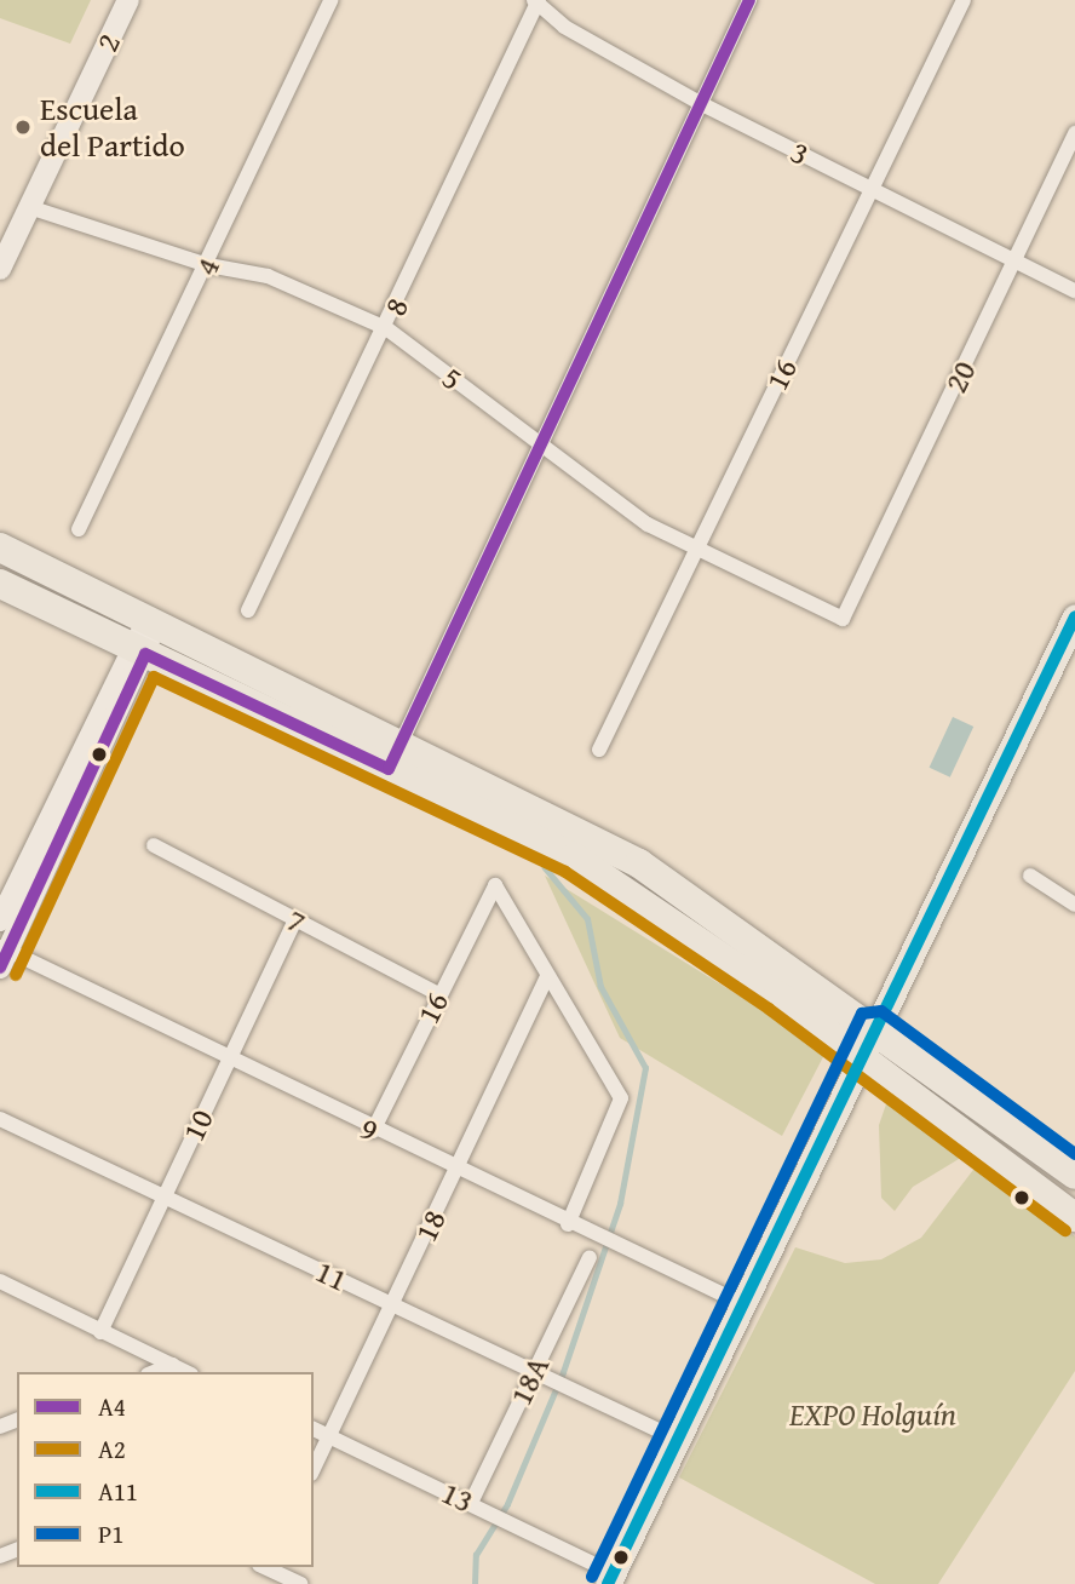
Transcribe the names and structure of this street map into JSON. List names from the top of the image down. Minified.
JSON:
{"streets":{"main road":["2"],"street":["3","4","8","16","20","5","7","10","9","18","11","18A","13"]},"crossings":[["2","5"],["3","8"],["3","16"],["3","20"],["4","5"],["8","5"],["16","5"],["16","7"],["16","9"],["16","18"],["20","5"],["7","10"],["10","9"],["10","11"],["9","18"],["18","11"],["18","13"],["11","18A"],["18A","13"]],"parks":["EXPO Holguín"],"places":["Escuela del Partido"],"lines":["transit line A4","transit line A11","transit line A2","transit line P1"],"legend":["A4","A2","A11","P1"]}
